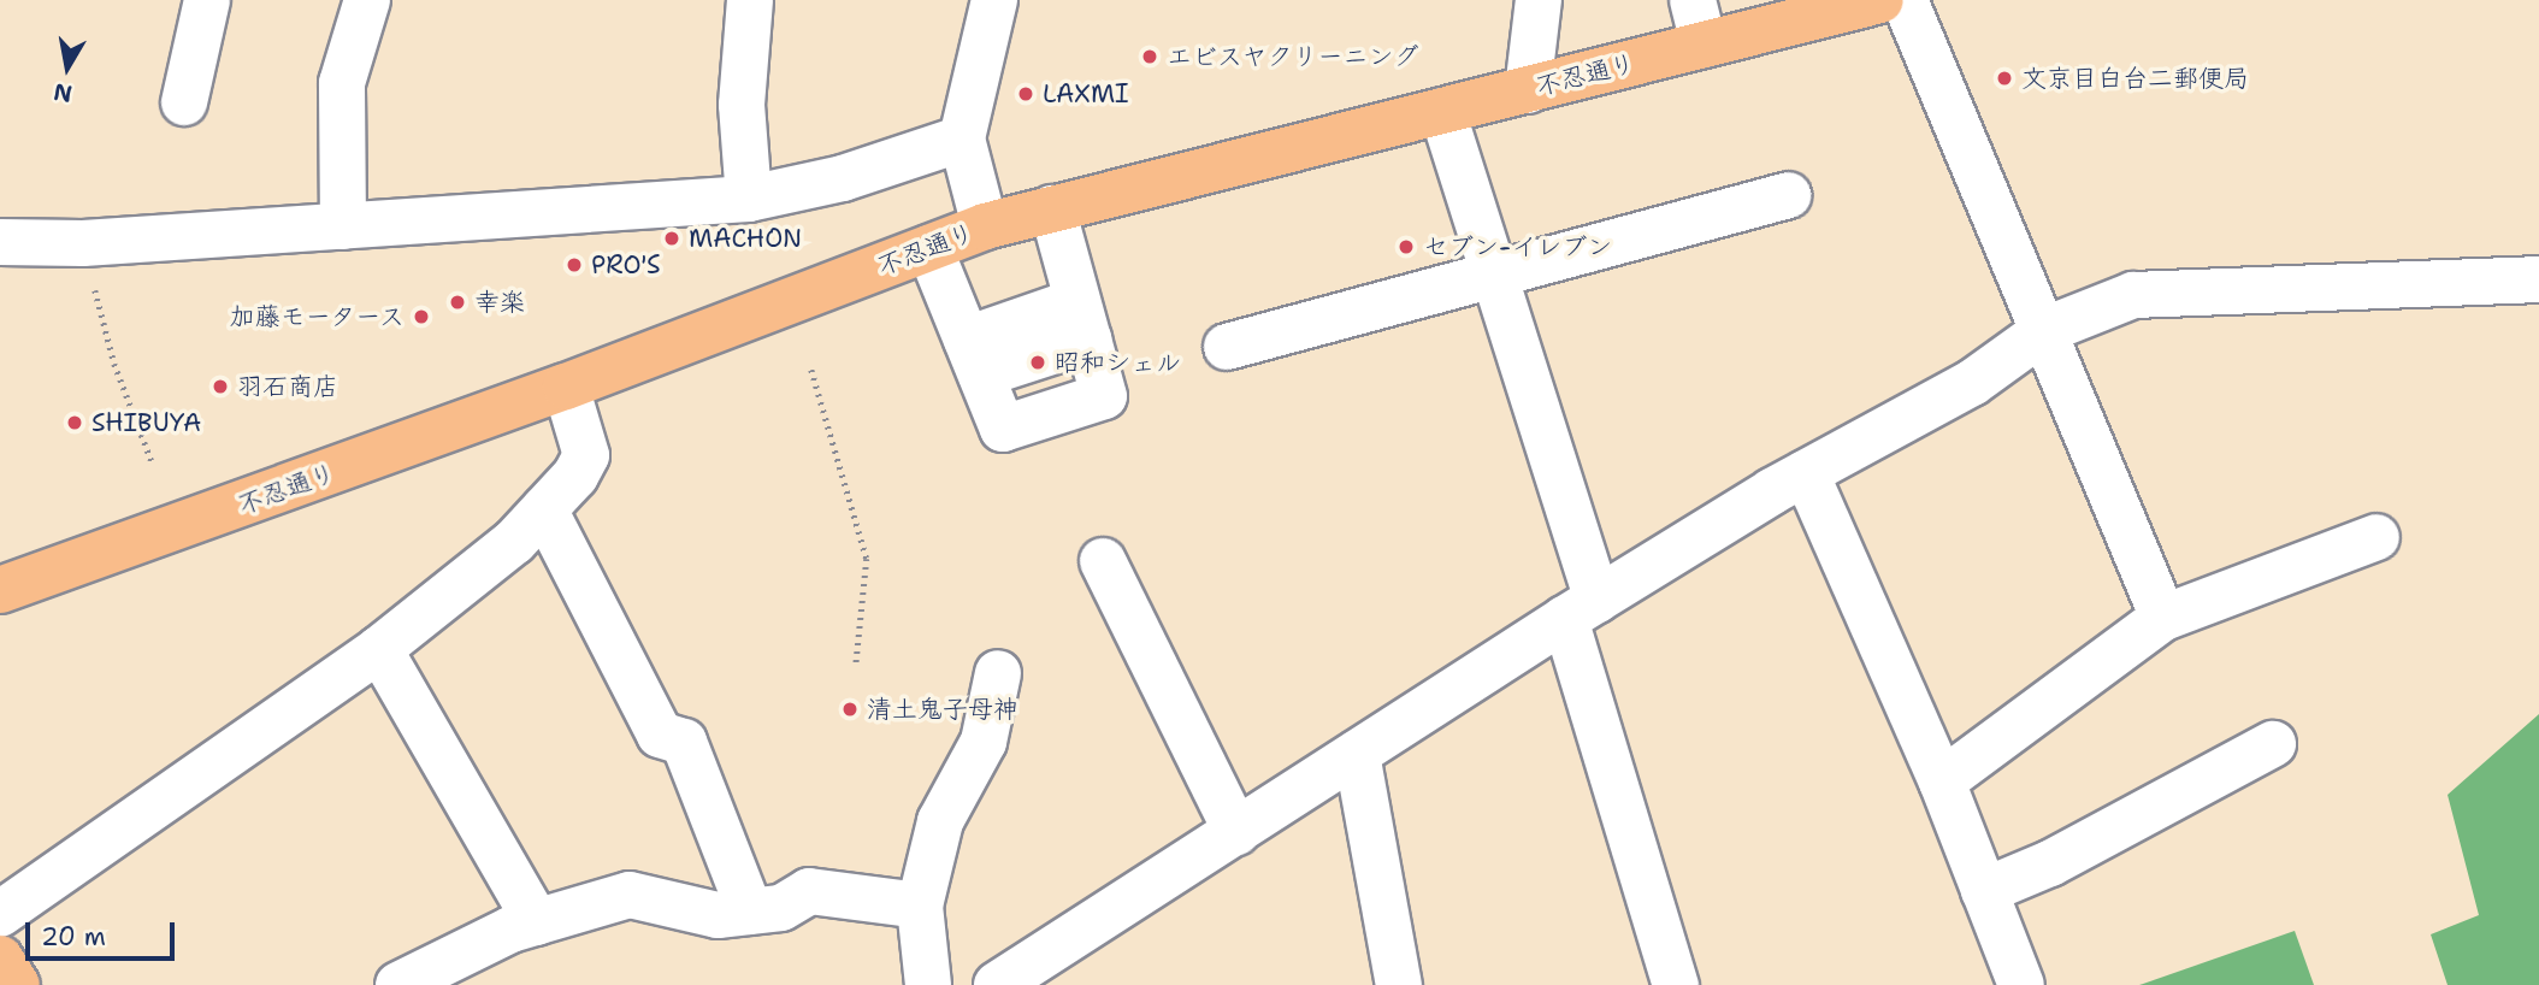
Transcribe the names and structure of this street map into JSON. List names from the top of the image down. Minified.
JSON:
{"streets":{"main road":["不忍通り"]},"places":["エビスヤクリーニング","文京目白台二郵便局","LAXMI","MACHON","セブン-イレブン","PRO'S","幸楽","加藤モータース","昭和シェル","羽石商店","SHIBUYA","清土鬼子母神"],"scale_bar":"20 m","north":"bottom"}
